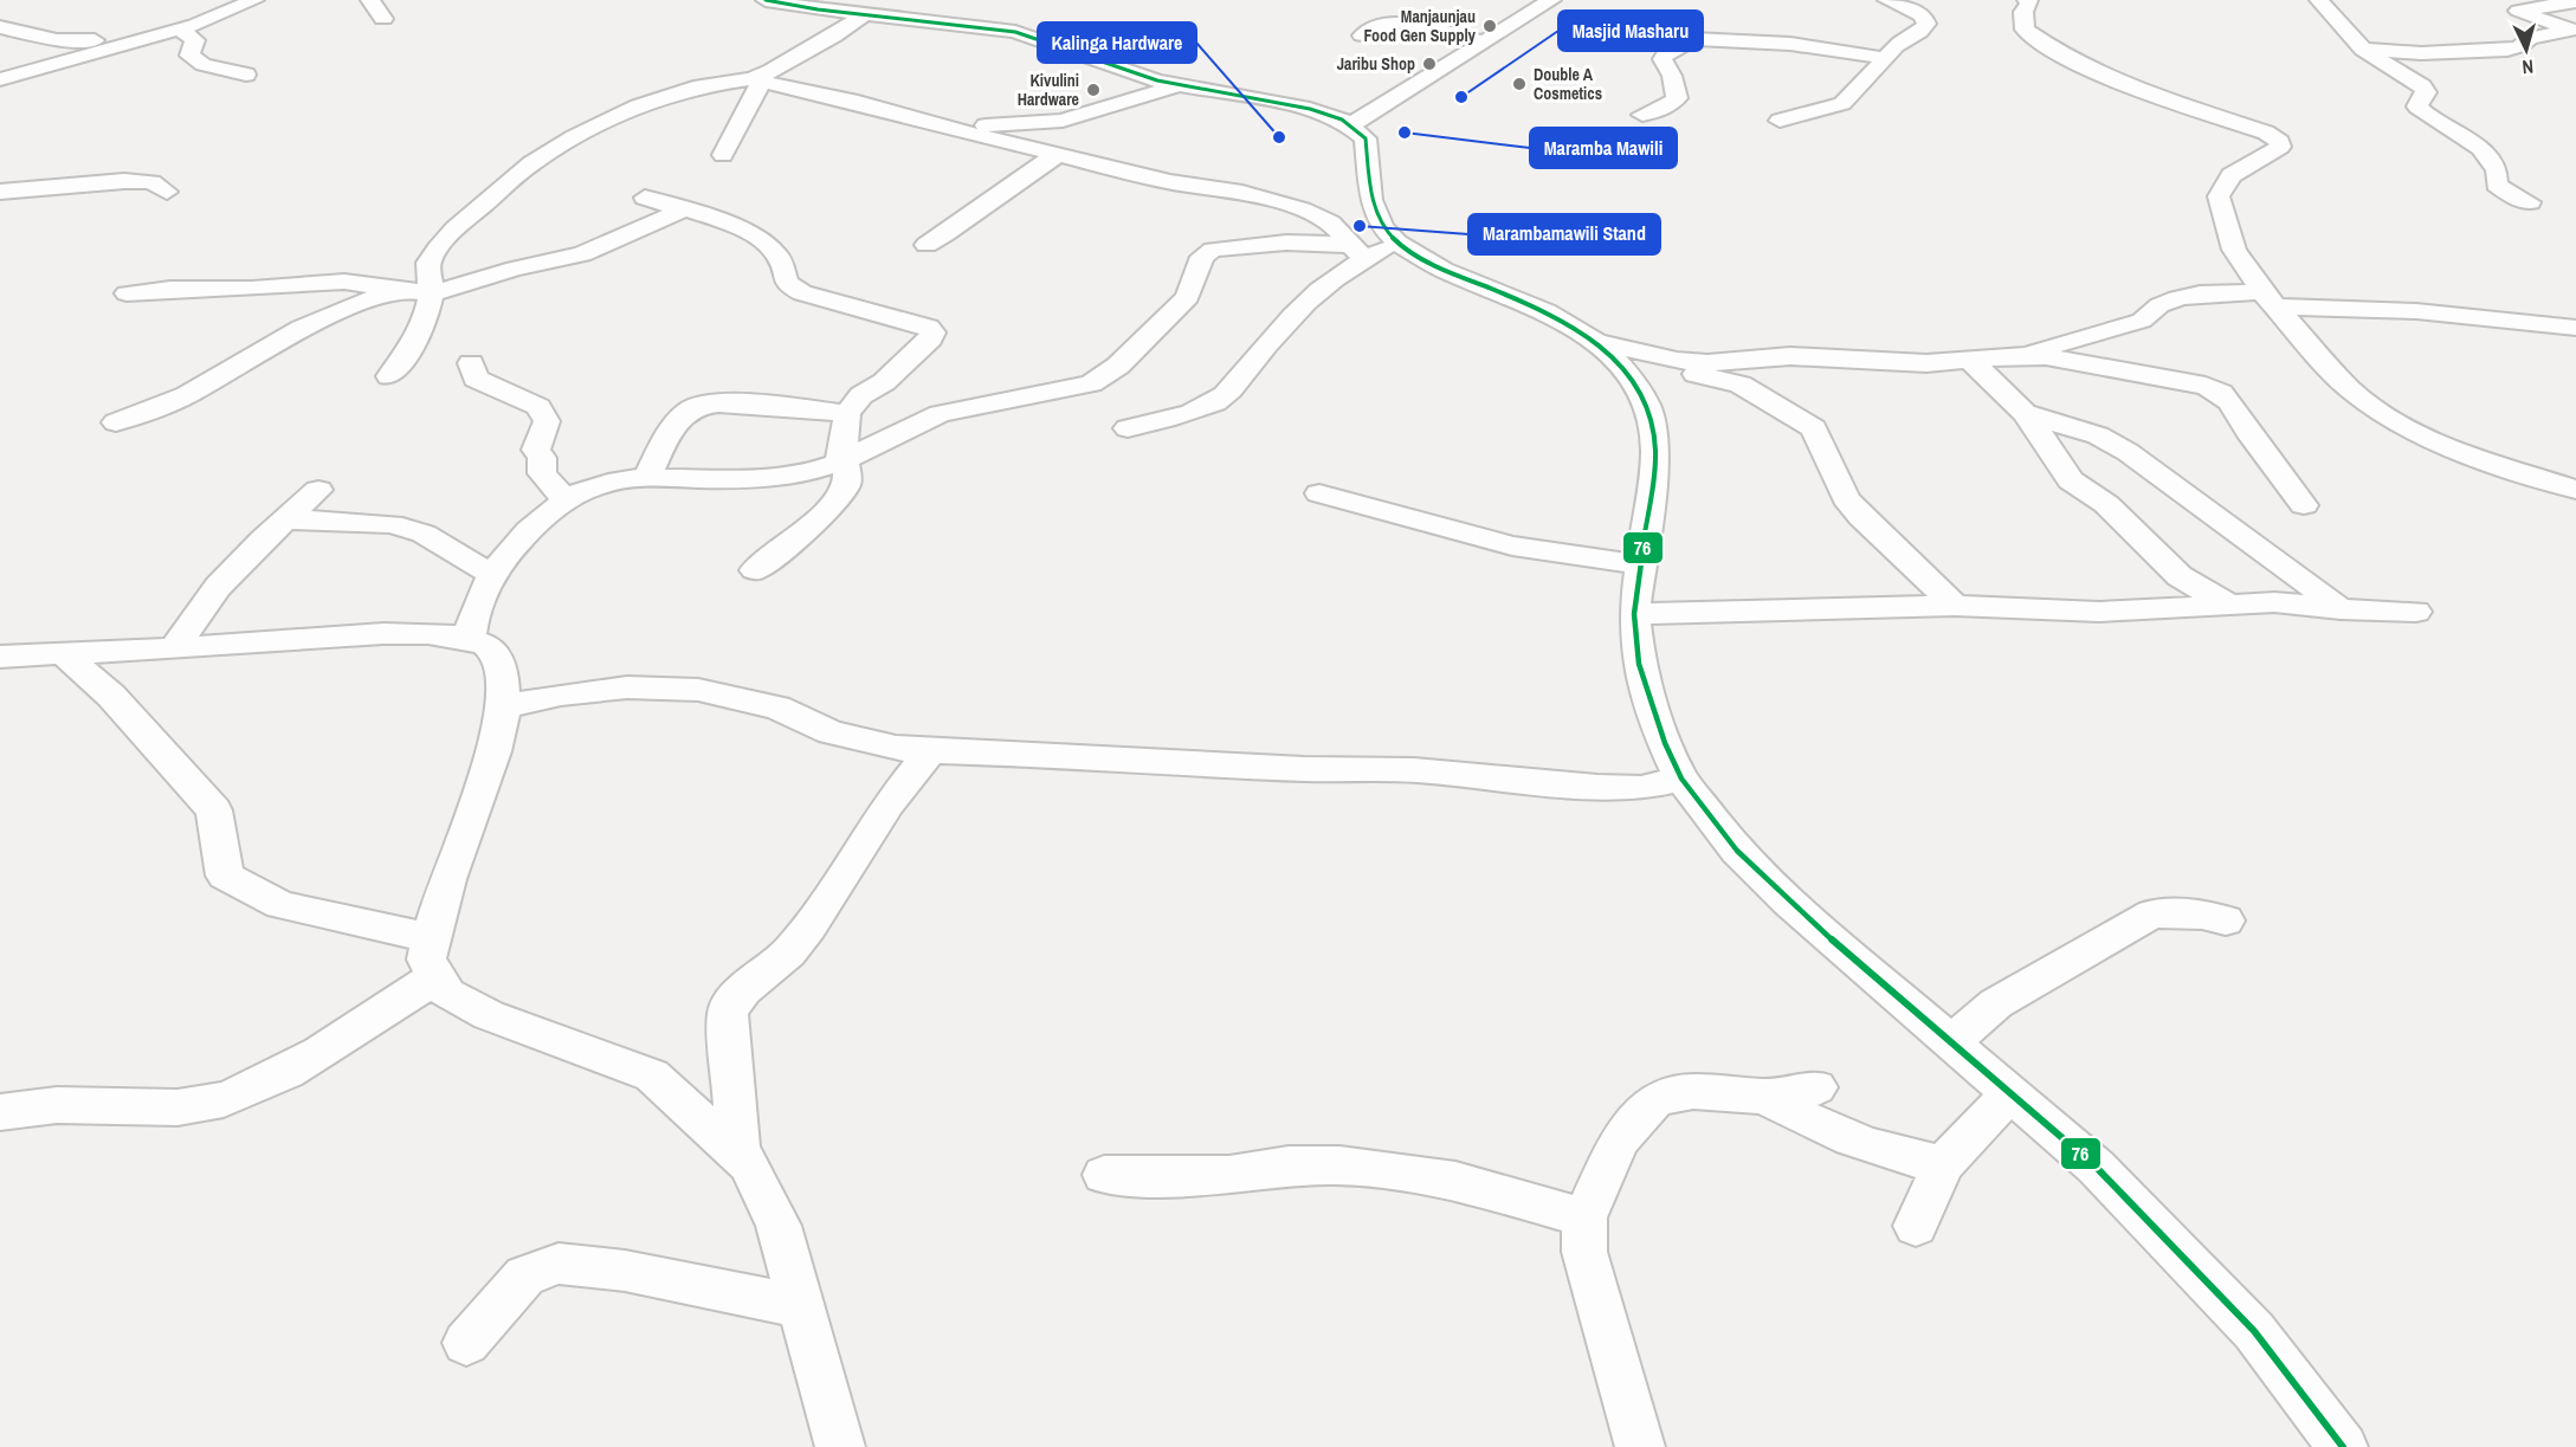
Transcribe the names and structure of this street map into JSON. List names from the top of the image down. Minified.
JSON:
{"places":["Manjaunjau Food Gen Supply","Jaribu Shop","Double A Cosmetics","Kivulini Hardware","Masjid Masharu","Maramba Mawili","Kalinga Hardware","Marambamawili Stand"],"lines":["transit line 76"],"north":"bottom"}
